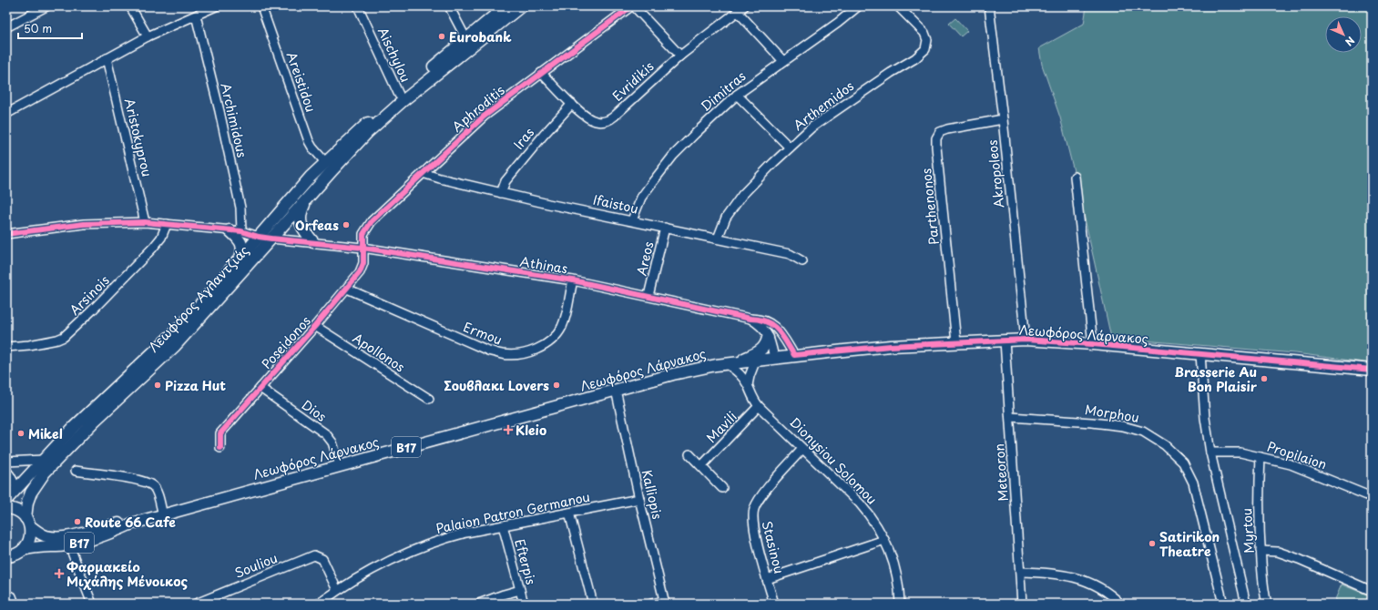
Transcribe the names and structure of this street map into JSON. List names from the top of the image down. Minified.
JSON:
{"streets":{"main road":["Λεωφόρος Αγλαντζιάς","Λεωφόρος Λάρνακος","B17"],"street":["Aischylou","Evridikis","Areistidou","Dimitras","Arthemidos","Aphroditis","Archimidous","Aristokyprou","Iras","Akropoleos","Ifaistou","Parthenonos","Areos","Athinas","Arsinois","Ermou","Poseidonos","Apollonos","Dios","Morphou","Mavili","Propilaion","Dionysiou Solomou","Meteoron","Kalliopis","Palaion Patron Germanou","Myrtou","Stasinou","Efterpis","Souliou"]},"crossings":[["Aischylou","Λεωφόρος Αγλαντζιάς"],["Evridikis","Aphroditis"],["Evridikis","Iras"],["Areistidou","Λεωφόρος Αγλαντζιάς"],["Dimitras","Ifaistou"],["Arthemidos","Ifaistou"],["Aphroditis","Ifaistou"],["Aphroditis","Athinas"],["Aphroditis","Poseidonos"],["Archimidous","Athinas"],["Aristokyprou","Athinas"],["Iras","Ifaistou"],["Akropoleos","Parthenonos"],["Akropoleos","Λεωφόρος Λάρνακος"],["Ifaistou","Areos"],["Parthenonos","Λεωφόρος Λάρνακος"],["Areos","Athinas"],["Athinas","Arsinois"],["Athinas","Λεωφόρος Αγλαντζιάς"],["Athinas","Ermou"],["Athinas","Λεωφόρος Λάρνακος"],["Athinas","Poseidonos"],["Λεωφόρος Αγλαντζιάς","Λεωφόρος Λάρνακος"],["Ermou","Poseidonos"],["Λεωφόρος Λάρνακος","Dios"],["Λεωφόρος Λάρνακος","Dionysiou Solomou"],["Λεωφόρος Λάρνακος","Meteoron"],["Λεωφόρος Λάρνακος","Kalliopis"],["Poseidonos","Apollonos"],["Poseidonos","Dios"],["Morphou","Meteoron"],["Mavili","Dionysiou Solomou"],["Propilaion","Myrtou"],["Dionysiou Solomou","Stasinou"],["Kalliopis","Palaion Patron Germanou"],["Palaion Patron Germanou","Efterpis"],["Palaion Patron Germanou","Souliou"]],"places":{"other":["Eurobank","Orfeas","Brasserie Au Bon Plaisir","Pizza Hut","Σουβλακι Lovers","Mikel","Route 66 Cafe","Satirikon Theatre"],"health":["Kleio","Φαρμακείο Μιχάλης Μένοικος"]},"scale_bar":"50 m","north":"bottom right"}
